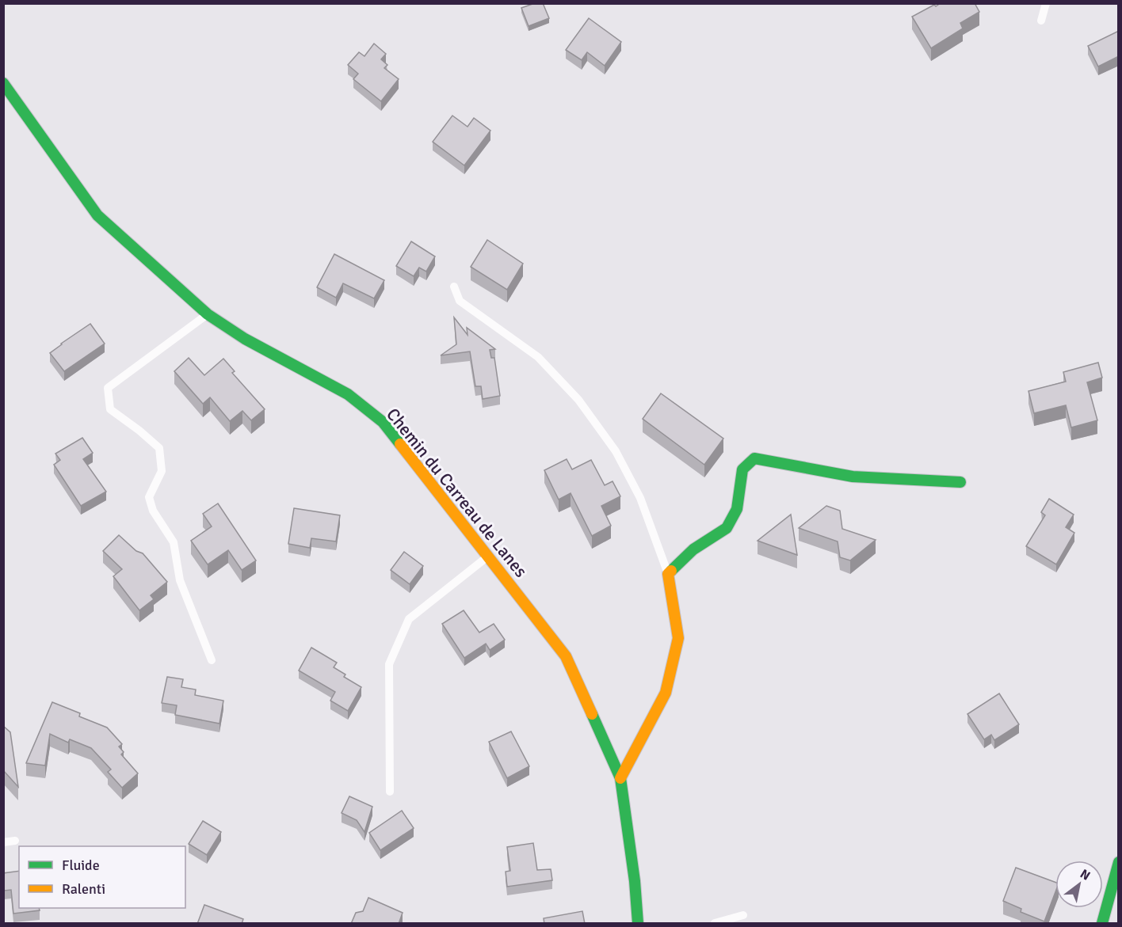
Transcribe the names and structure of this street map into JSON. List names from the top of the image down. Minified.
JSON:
{"streets":{"street":["Chemin du Carreau de Lanes"]},"legend":["Fluide","Ralenti"],"north":"top right"}
